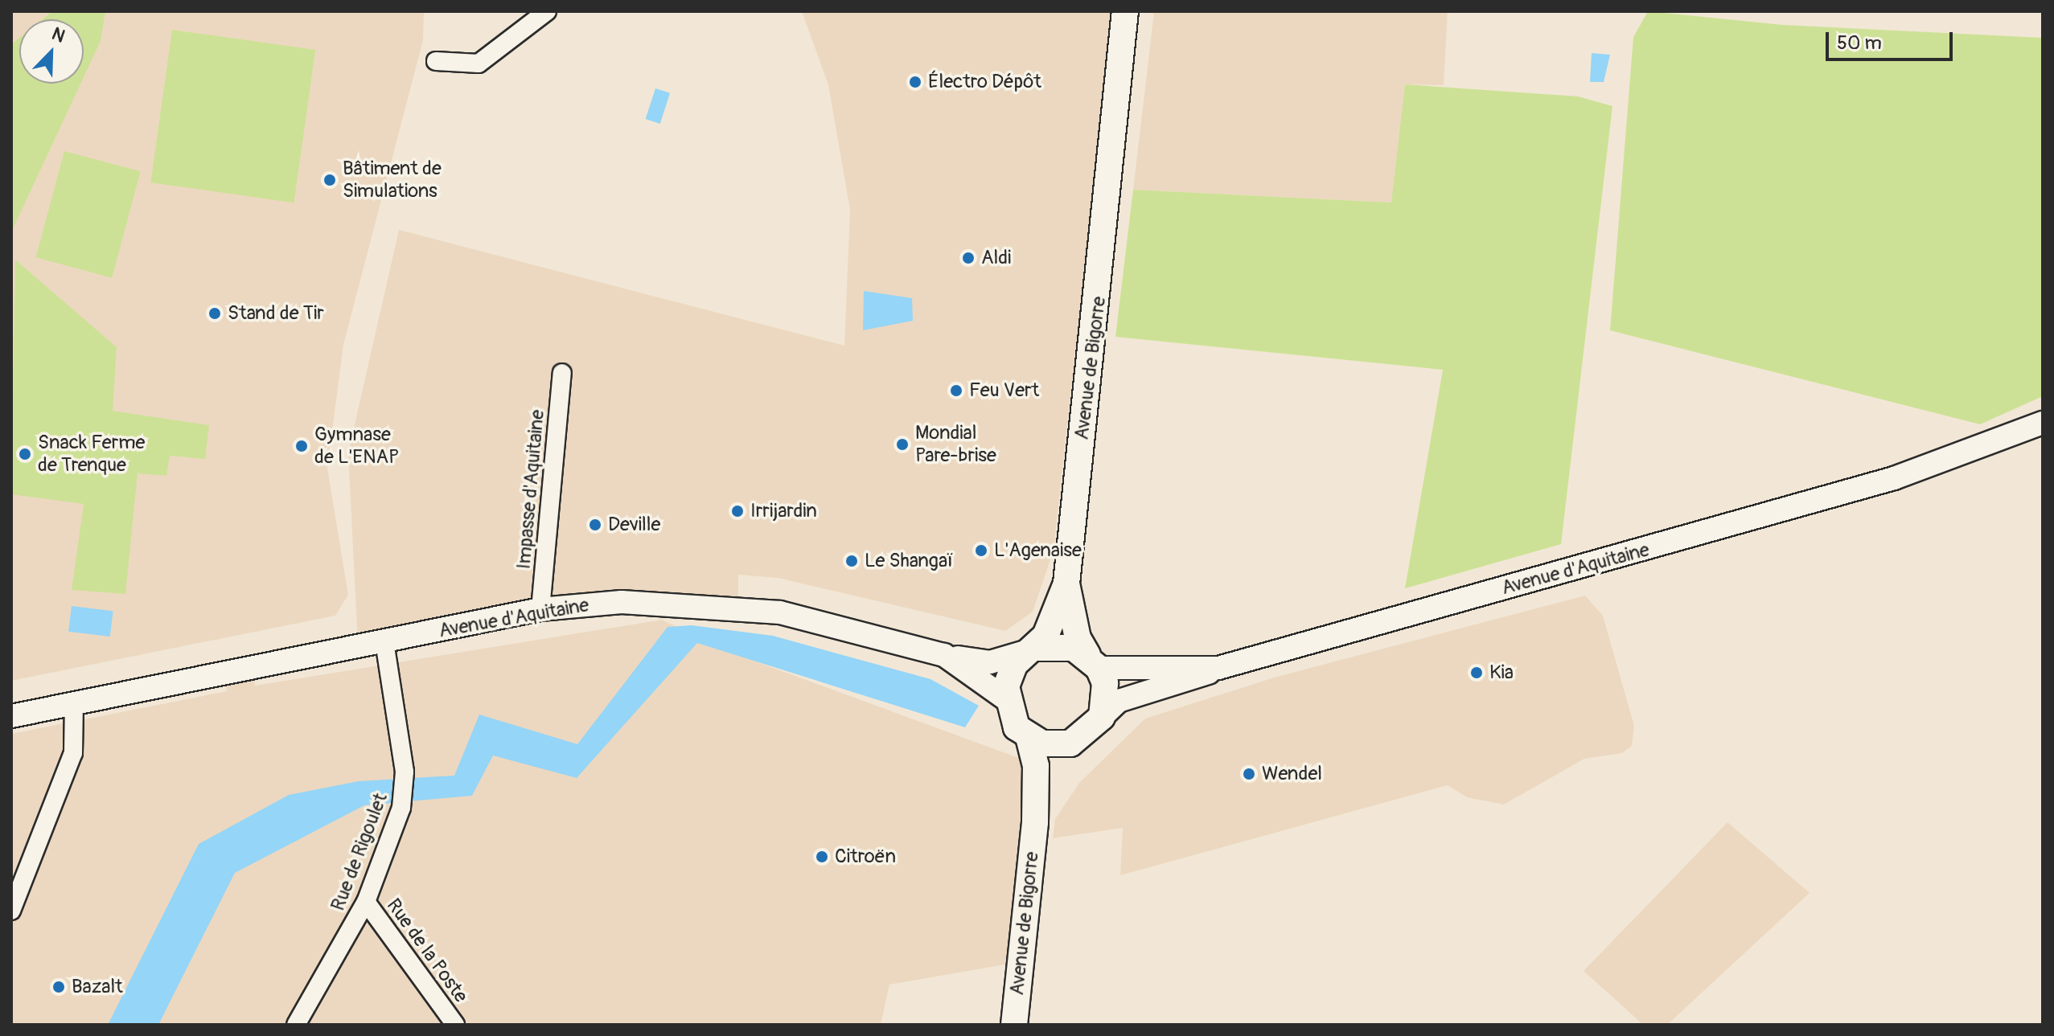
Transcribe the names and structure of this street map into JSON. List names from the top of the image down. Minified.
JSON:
{"streets":{"main road":["Avenue de Bigorre"],"street":["Impasse d'Aquitaine","Avenue d'Aquitaine","Rue de Rigoulet","Rue de la Poste"]},"crossings":[["Avenue de Bigorre","Avenue d'Aquitaine"],["Impasse d'Aquitaine","Avenue d'Aquitaine"],["Avenue d'Aquitaine","Rue de Rigoulet"],["Rue de Rigoulet","Rue de la Poste"]],"places":["Électro Dépôt","Bâtiment de Simulations","Aldi","Stand de Tir","Feu Vert","Mondial Pare-brise","Gymnase de L'ENAP","Snack Ferme de Trenque","Irrijardin","Deville","L'Agenaise","Le Shangaï","Kia","Wendel","Citroën","Bazalt"],"scale_bar":"50 m","north":"top right"}
